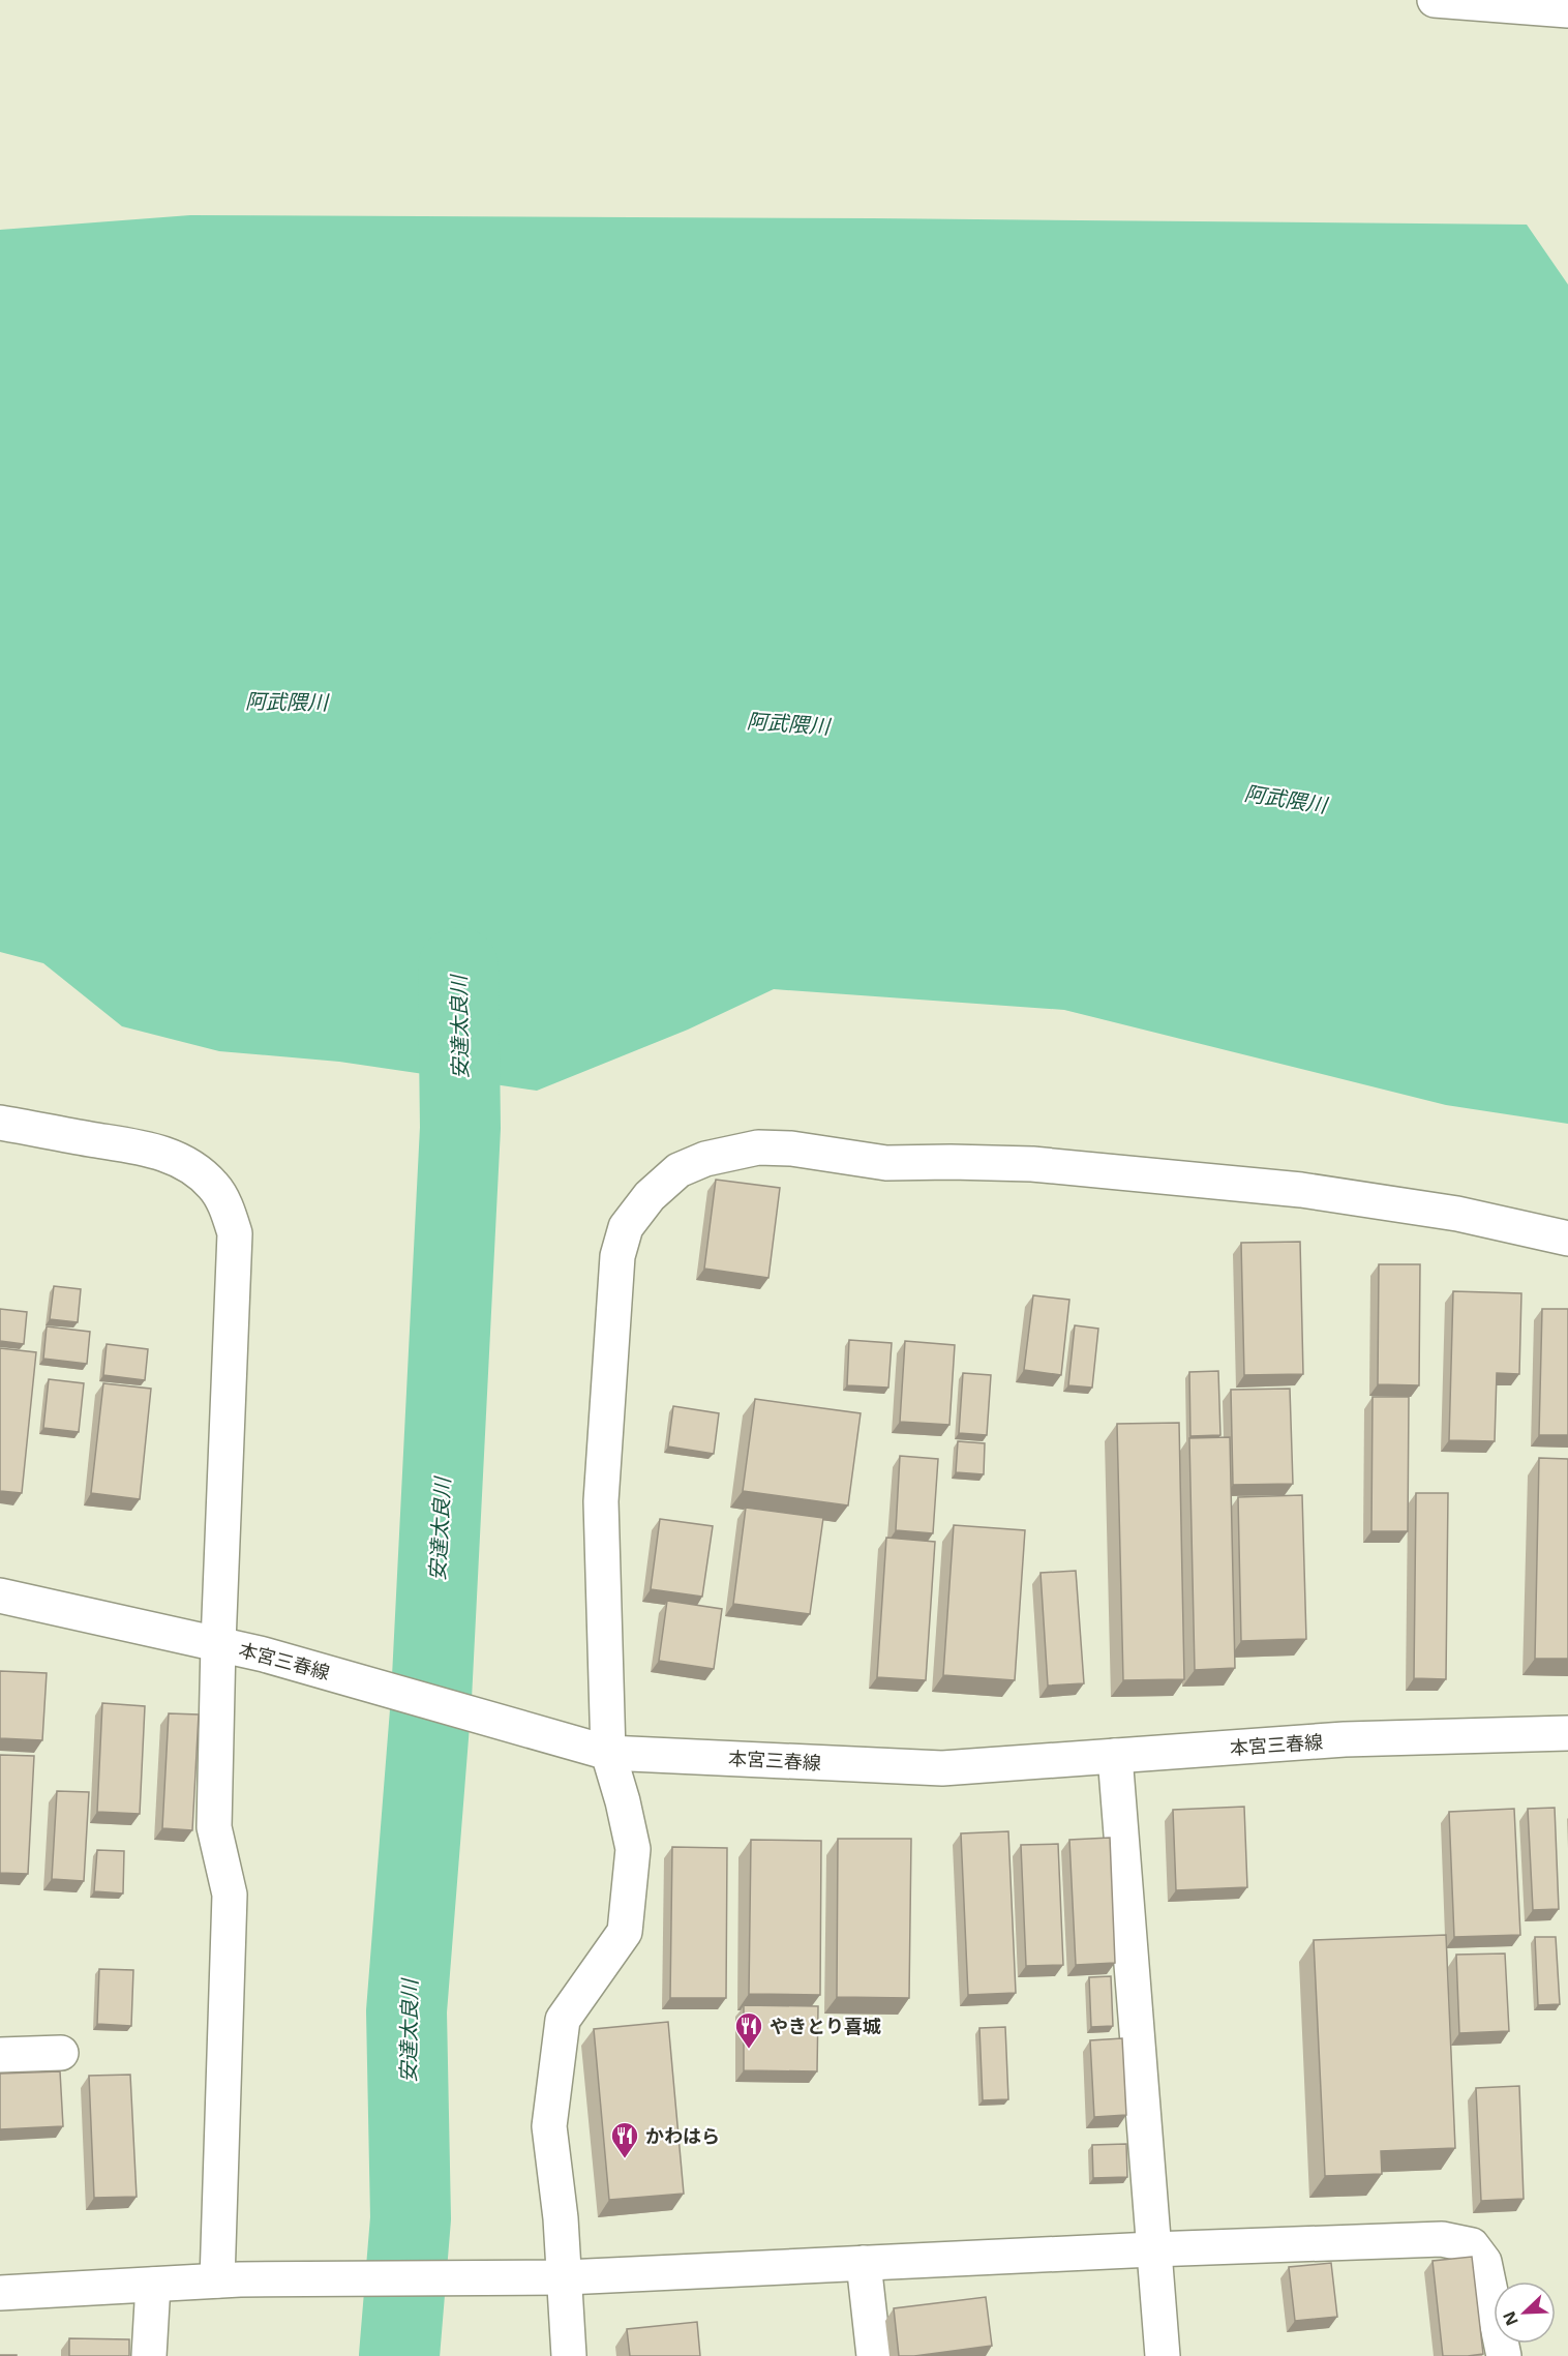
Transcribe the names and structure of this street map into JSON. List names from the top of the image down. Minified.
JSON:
{"streets":{"street":["本宮三春線"]},"water":["阿武隈川","安達太良川"],"places":{"restaurant":["やきとり喜城","かわはら"]},"north":"bottom left"}
